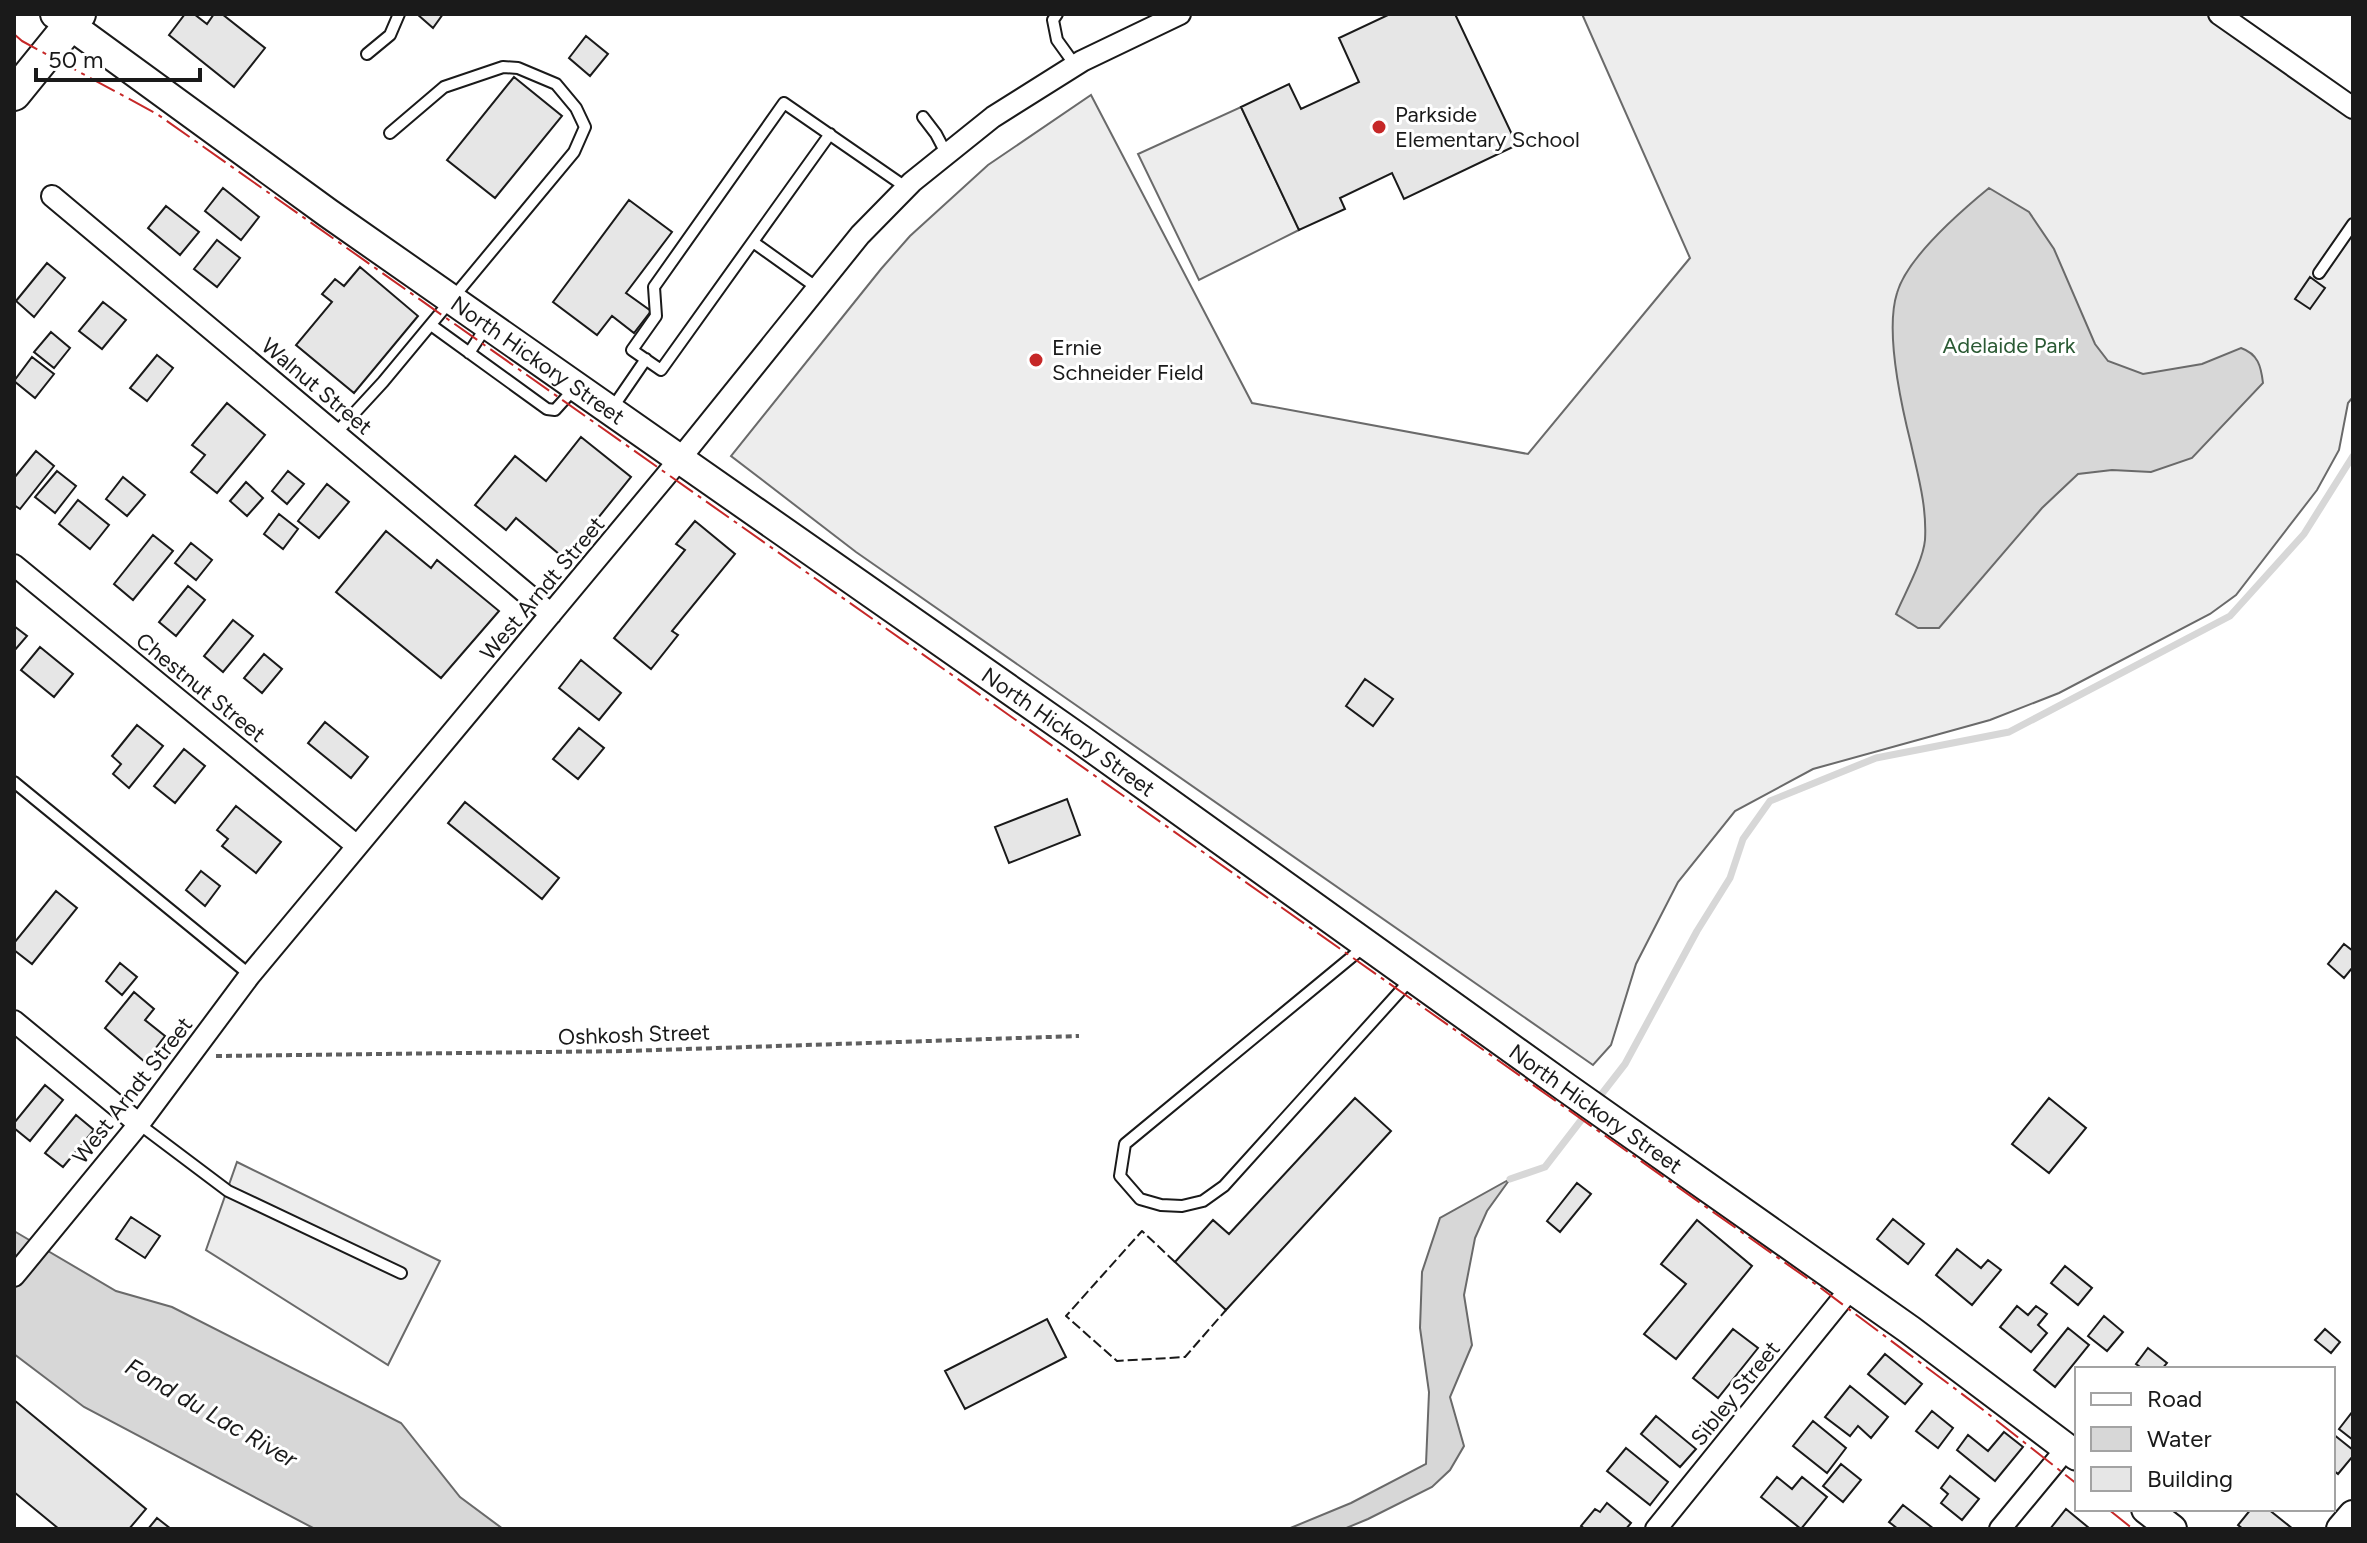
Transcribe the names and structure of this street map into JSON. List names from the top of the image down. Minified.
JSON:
{"streets":{"street":["North Hickory Street","Walnut Street","West Arndt Street","Chestnut Street","Sibley Street"],"path":["Oshkosh Street"]},"crossings":[["North Hickory Street","West Arndt Street"],["North Hickory Street","Sibley Street"],["Walnut Street","West Arndt Street"],["West Arndt Street","Chestnut Street"],["West Arndt Street","Oshkosh Street"]],"water":["Fond du Lac River"],"parks":["Adelaide Park"],"places":["Parkside Elementary School","Ernie Schneider Field"],"legend":["Road","Water","Building"],"scale_bar":"50 m"}
